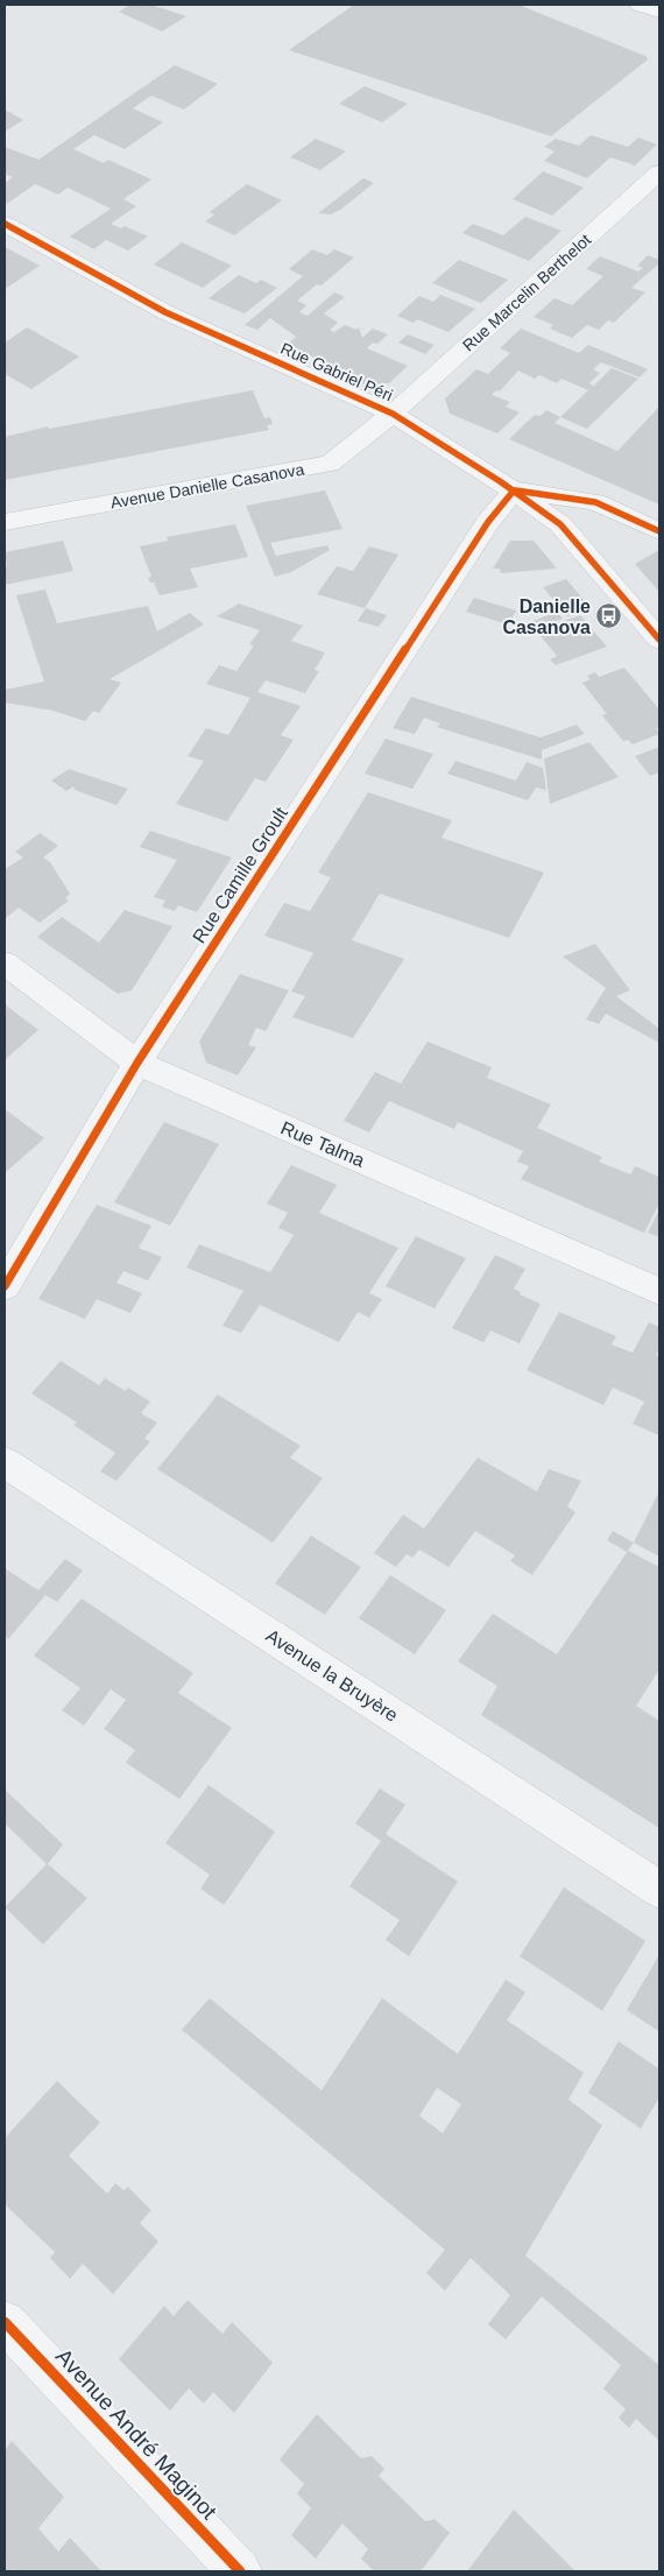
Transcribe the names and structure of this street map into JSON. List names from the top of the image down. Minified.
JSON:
{"streets":{"street":["Rue Marcelin Berthelot","Rue Gabriel Péri","Avenue Danielle Casanova","Rue Camille Groult","Rue Talma","Avenue la Bruyère","Avenue André Maginot"]},"crossings":[["Rue Marcelin Berthelot","Rue Gabriel Péri"],["Rue Marcelin Berthelot","Avenue Danielle Casanova"],["Rue Gabriel Péri","Avenue Danielle Casanova"],["Rue Gabriel Péri","Rue Camille Groult"],["Rue Camille Groult","Rue Talma"]],"places":{"bus stop":["Danielle Casanova"]}}
